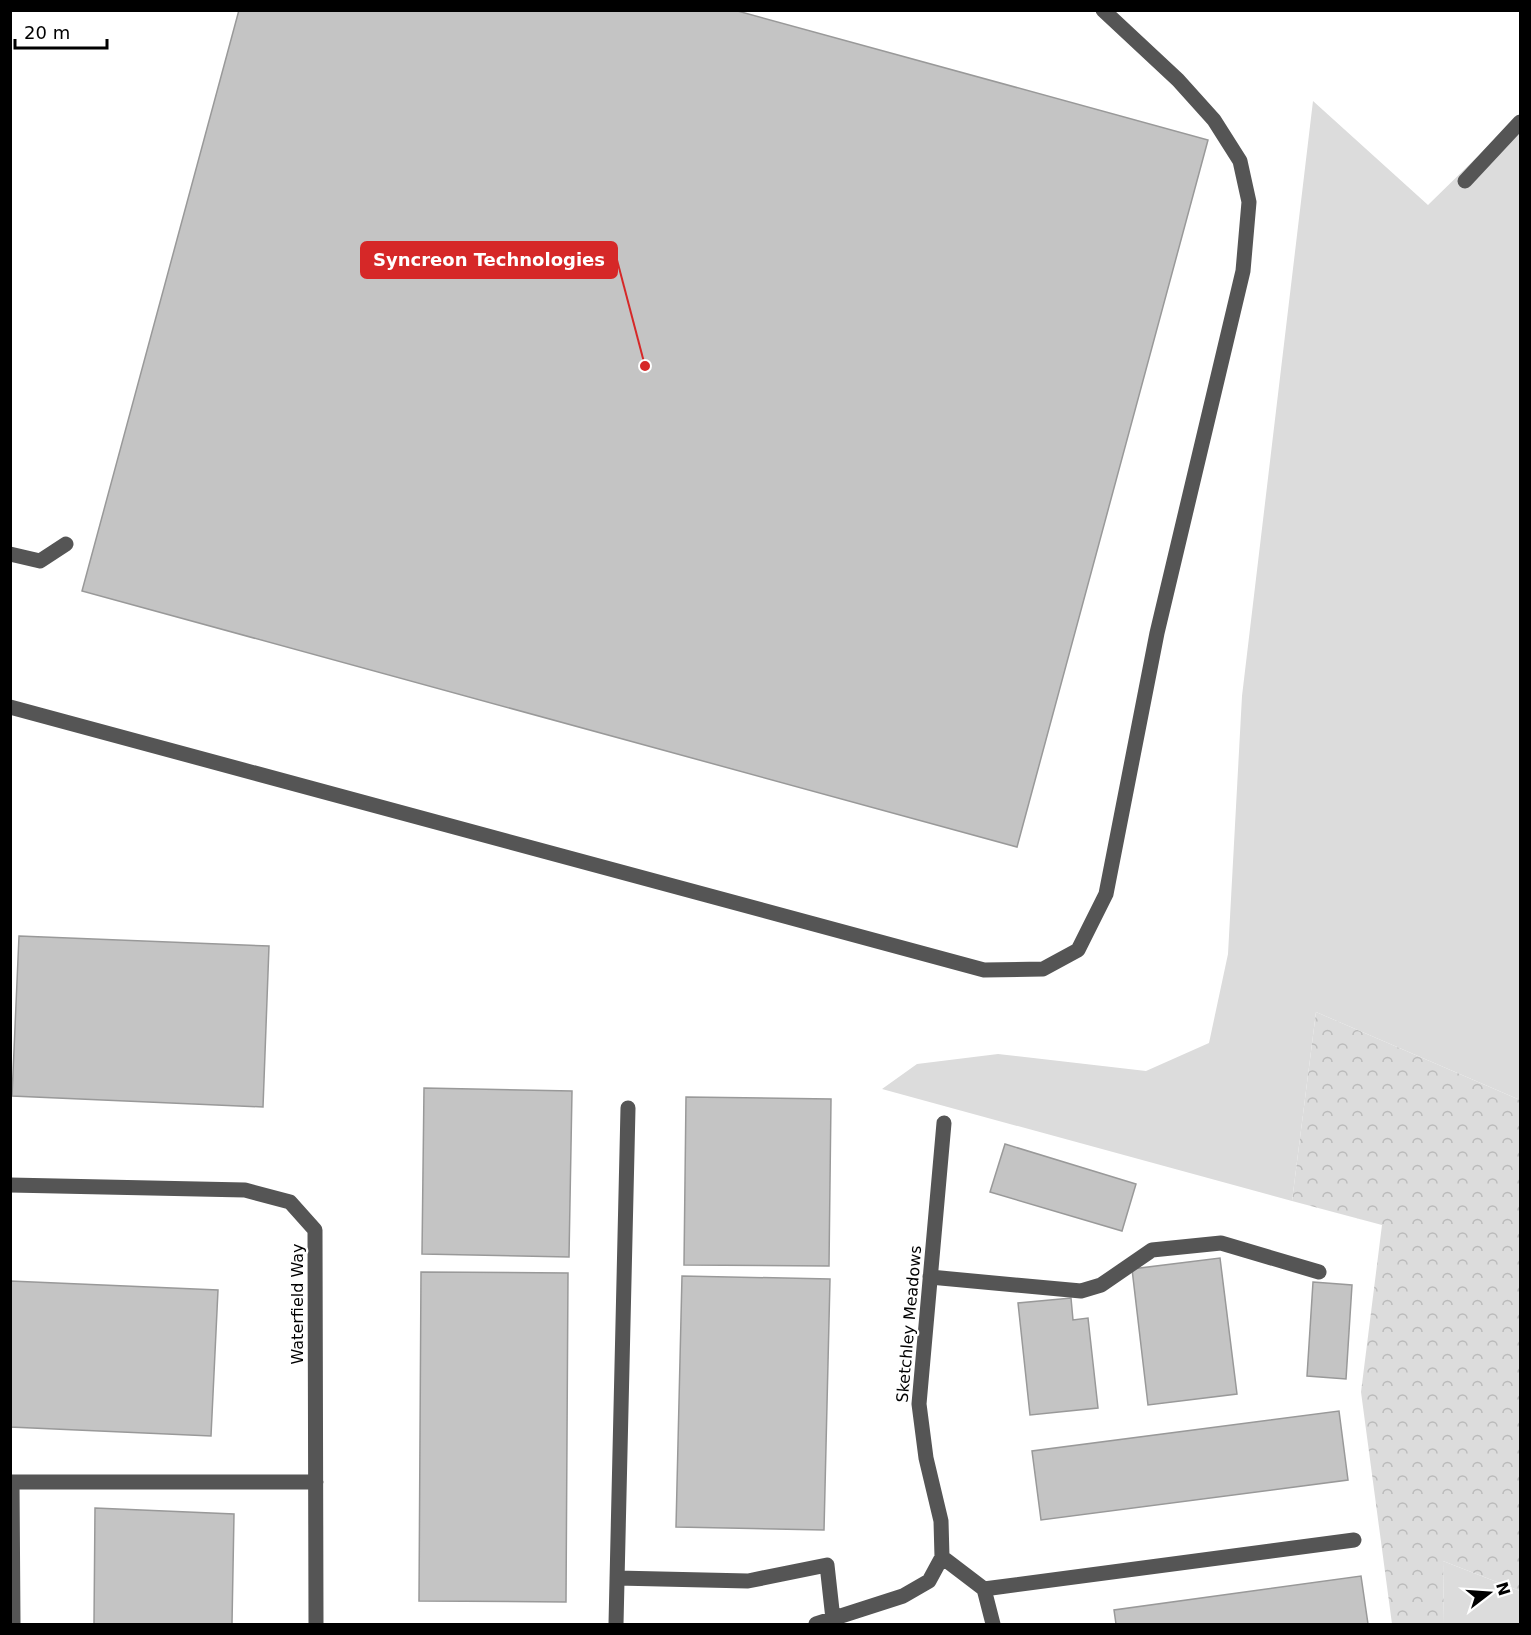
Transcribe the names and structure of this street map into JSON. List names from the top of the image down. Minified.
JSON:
{"streets":{"street":["Waterfield Way","Sketchley Meadows"]},"places":["Syncreon Technologies"],"scale_bar":"20 m","north":"right"}
